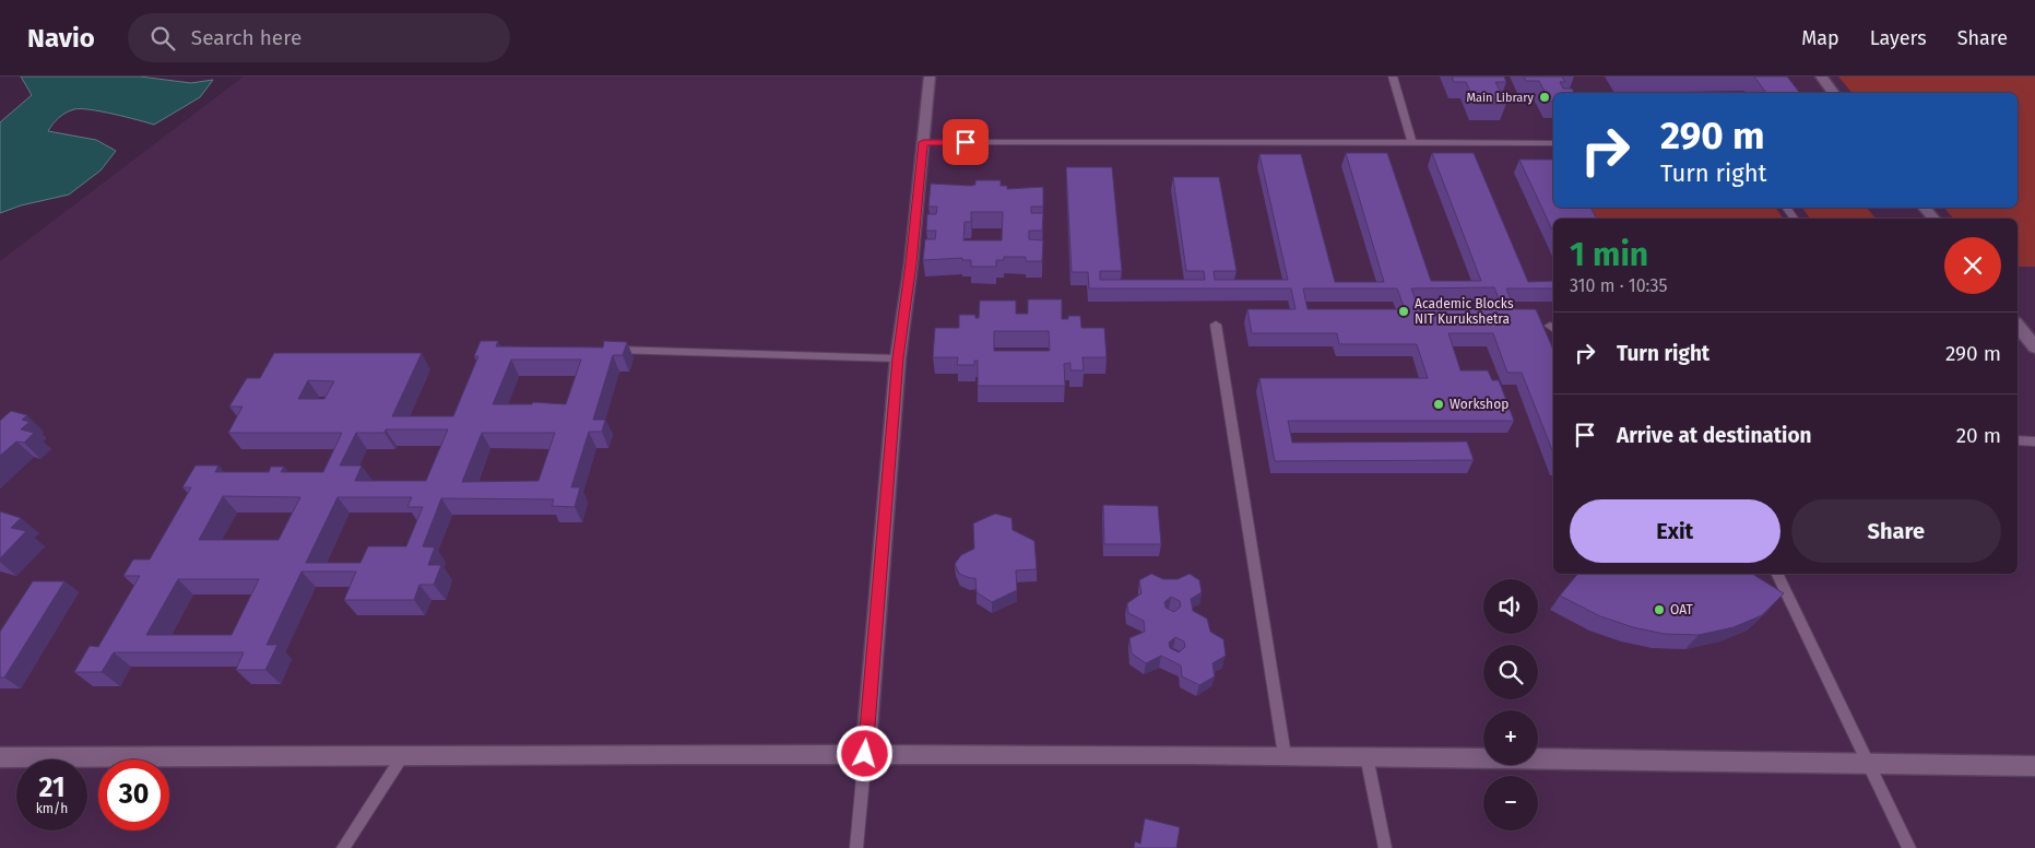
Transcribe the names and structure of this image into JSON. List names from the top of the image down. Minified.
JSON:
{"places":["Main Library","Academic Blocks NIT Kurukshetra","Workshop","OAT"],"page":{"header":"Navio","search":"Search here","nav":["Map","Layers","Share"],"turn":["290 m","Turn right"],"heading":["1 min","310 m · 10:35"],"list":[{"name":"Turn right","value":"290 m"},{"name":"Arrive at destination","value":"20 m"}],"buttons":["Exit","Share"],"map_buttons":["+","−"],"speed":"21 km/h","limit":"30"}}
